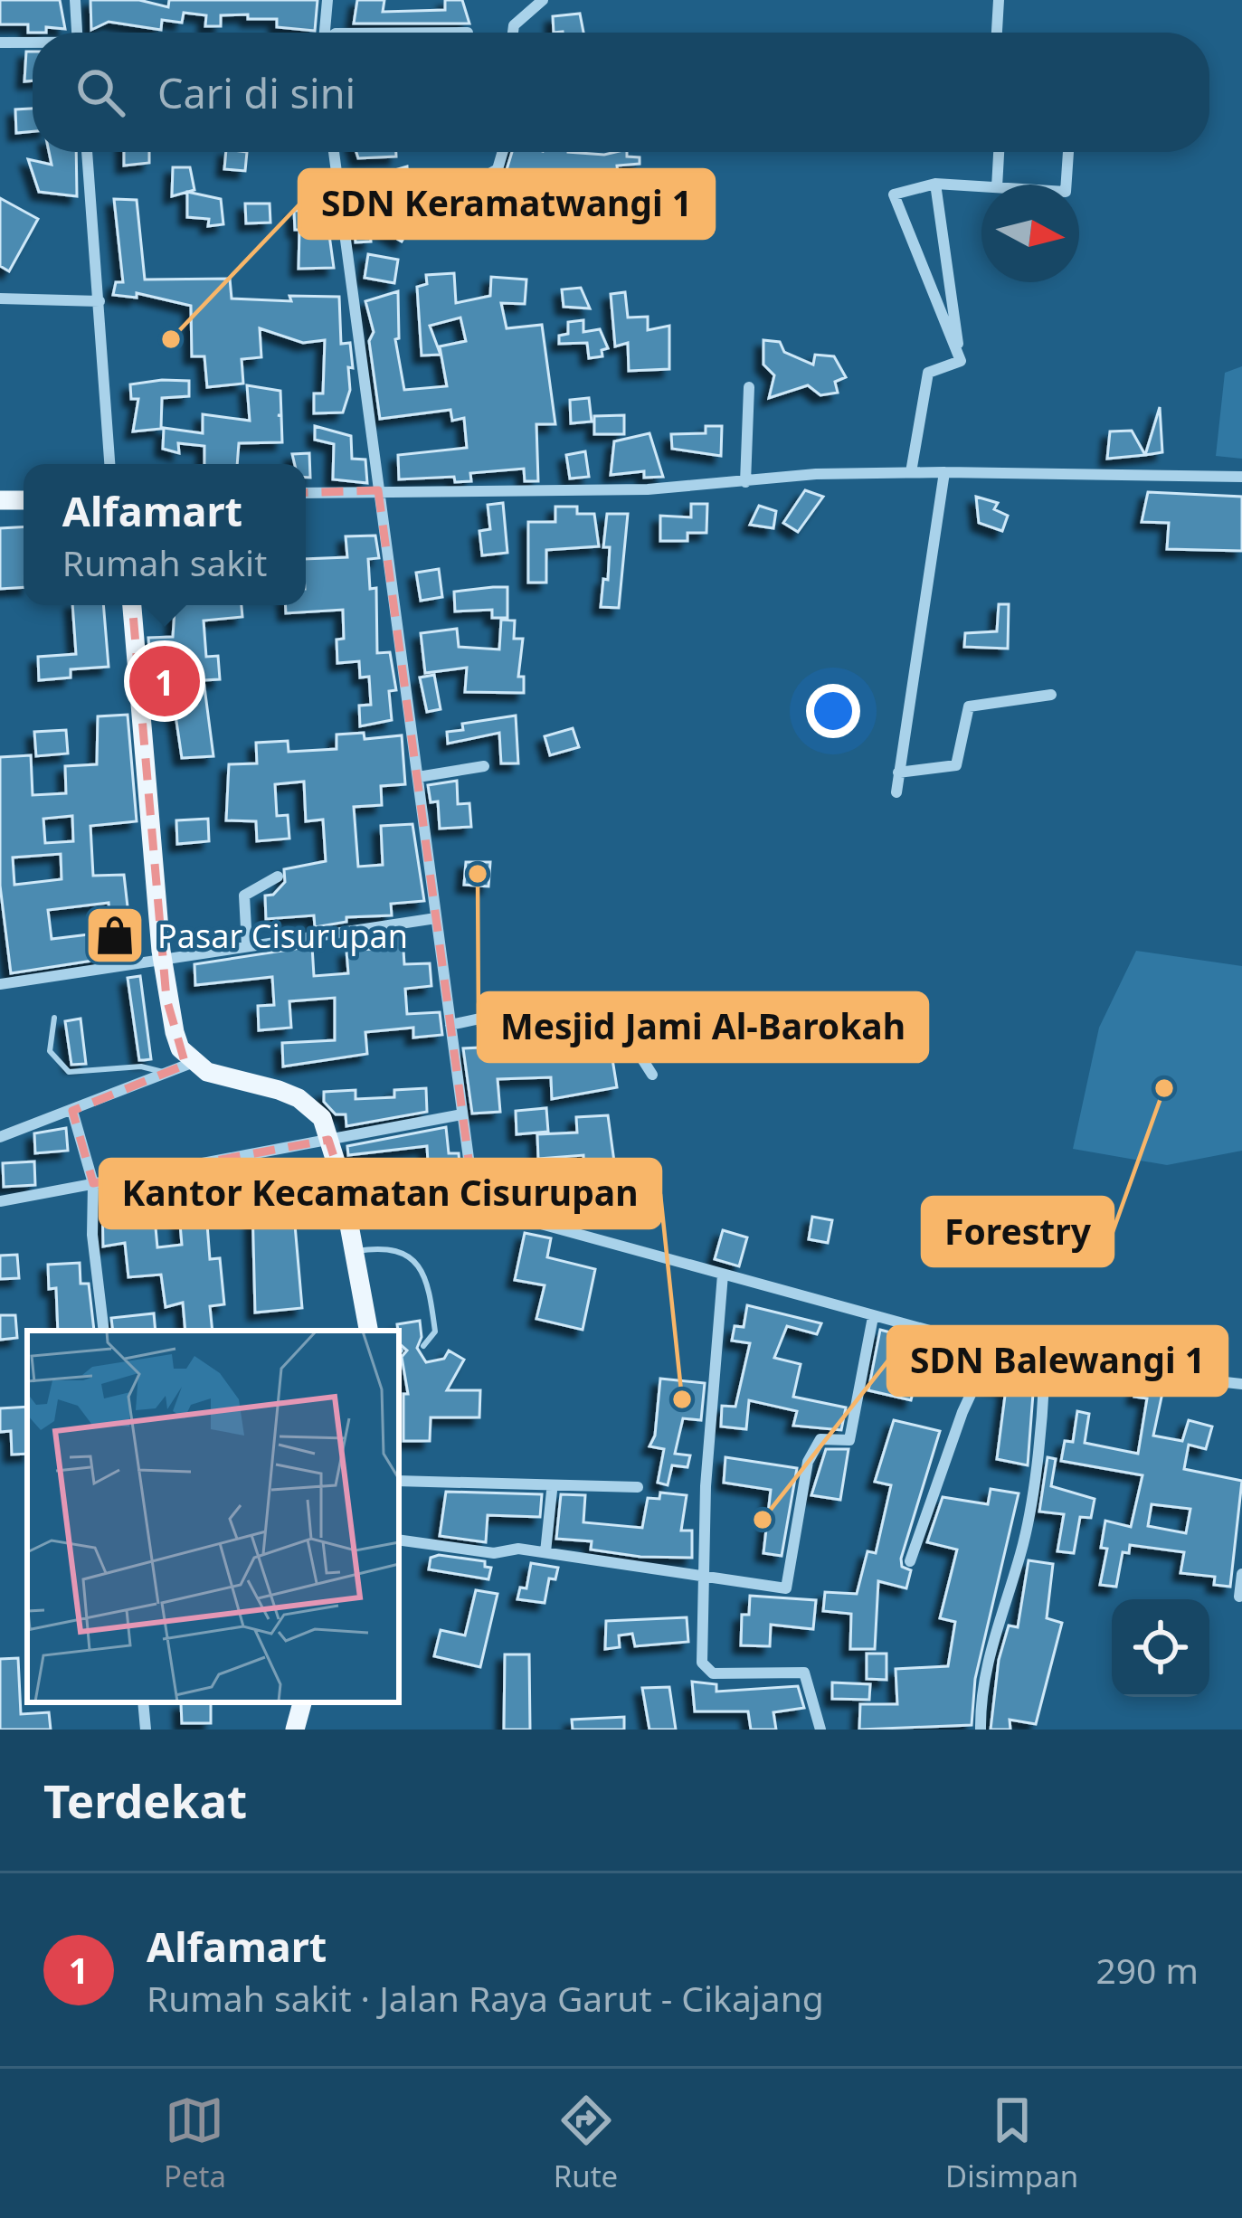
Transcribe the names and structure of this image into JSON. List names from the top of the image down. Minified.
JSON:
{"places":{"other":["SDN Keramatwangi 1","Mesjid Jami Al-Barokah","Forestry","Kantor Kecamatan Cisurupan","SDN Balewangi 1"],"shop":["Pasar Cisurupan"]},"north":"right","page":{"search":"Cari di sini","popup":["Alfamart","Rumah sakit"],"pins":"1","heading":"Terdekat","list":[{"mark":"1","name":"Alfamart","note":"Rumah sakit · Jalan Raya Garut - Cikajang","value":"290 m"}],"nav":["Peta","Rute","Disimpan"]}}
